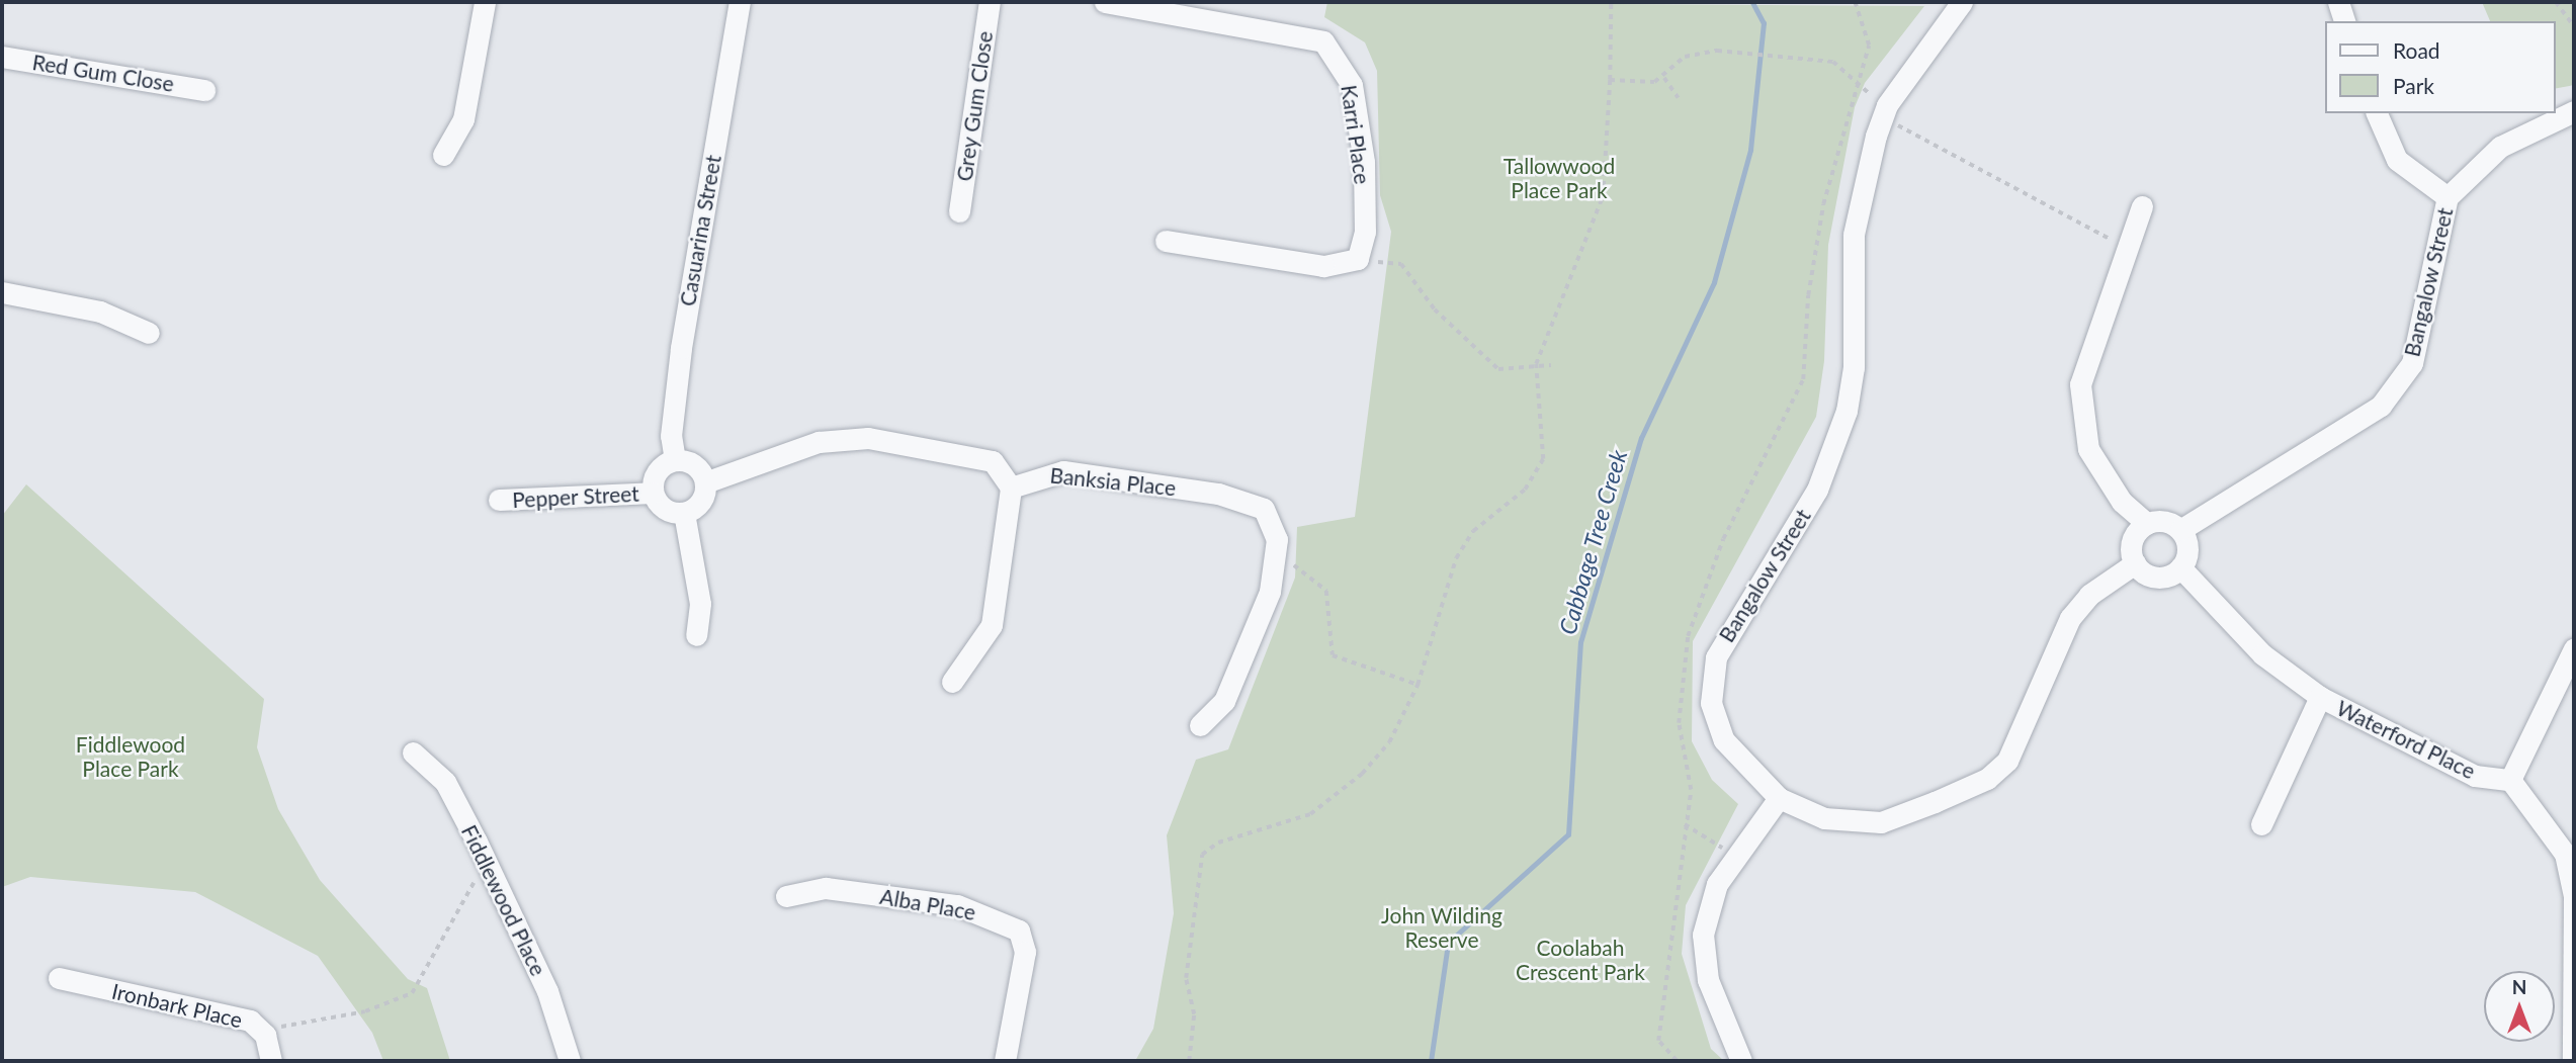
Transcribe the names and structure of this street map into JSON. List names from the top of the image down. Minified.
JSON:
{"streets":{"street":["Red Gum Close","Grey Gum Close","Karri Place","Casuarina Street","Bangalow Street","Banksia Place","Pepper Street","Waterford Place","Fiddlewood Place","Alba Place","Ironbark Place"]},"crossings":[["Casuarina Street","Pepper Street"],["Bangalow Street","Waterford Place"]],"water":["Cabbage Tree Creek"],"parks":["Tallowwood Place Park","Fiddlewood Place Park","John Wilding Reserve","Coolabah Crescent Park"],"legend":["Road","Park"],"north":"top"}
